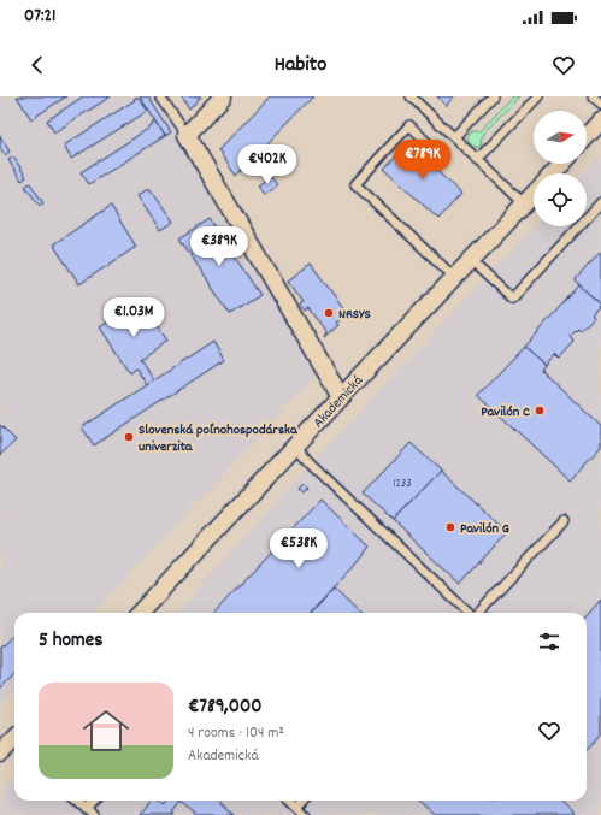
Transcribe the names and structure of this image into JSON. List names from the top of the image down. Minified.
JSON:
{"streets":{"street":["Akademická"]},"places":["NRSYS","Pavilón C","Slovenská poľnohospodárska univerzita","Pavilón G"],"house_numbers":["1233"],"north":"right","page":{"status":"07:21","header":"Habito","price":["€789K","€402K","€389K","€1.03M","€538K"],"heading":"5 homes","list":[{"name":"€789,000","note":"4 rooms · 104 m² · Akademická"}]}}
